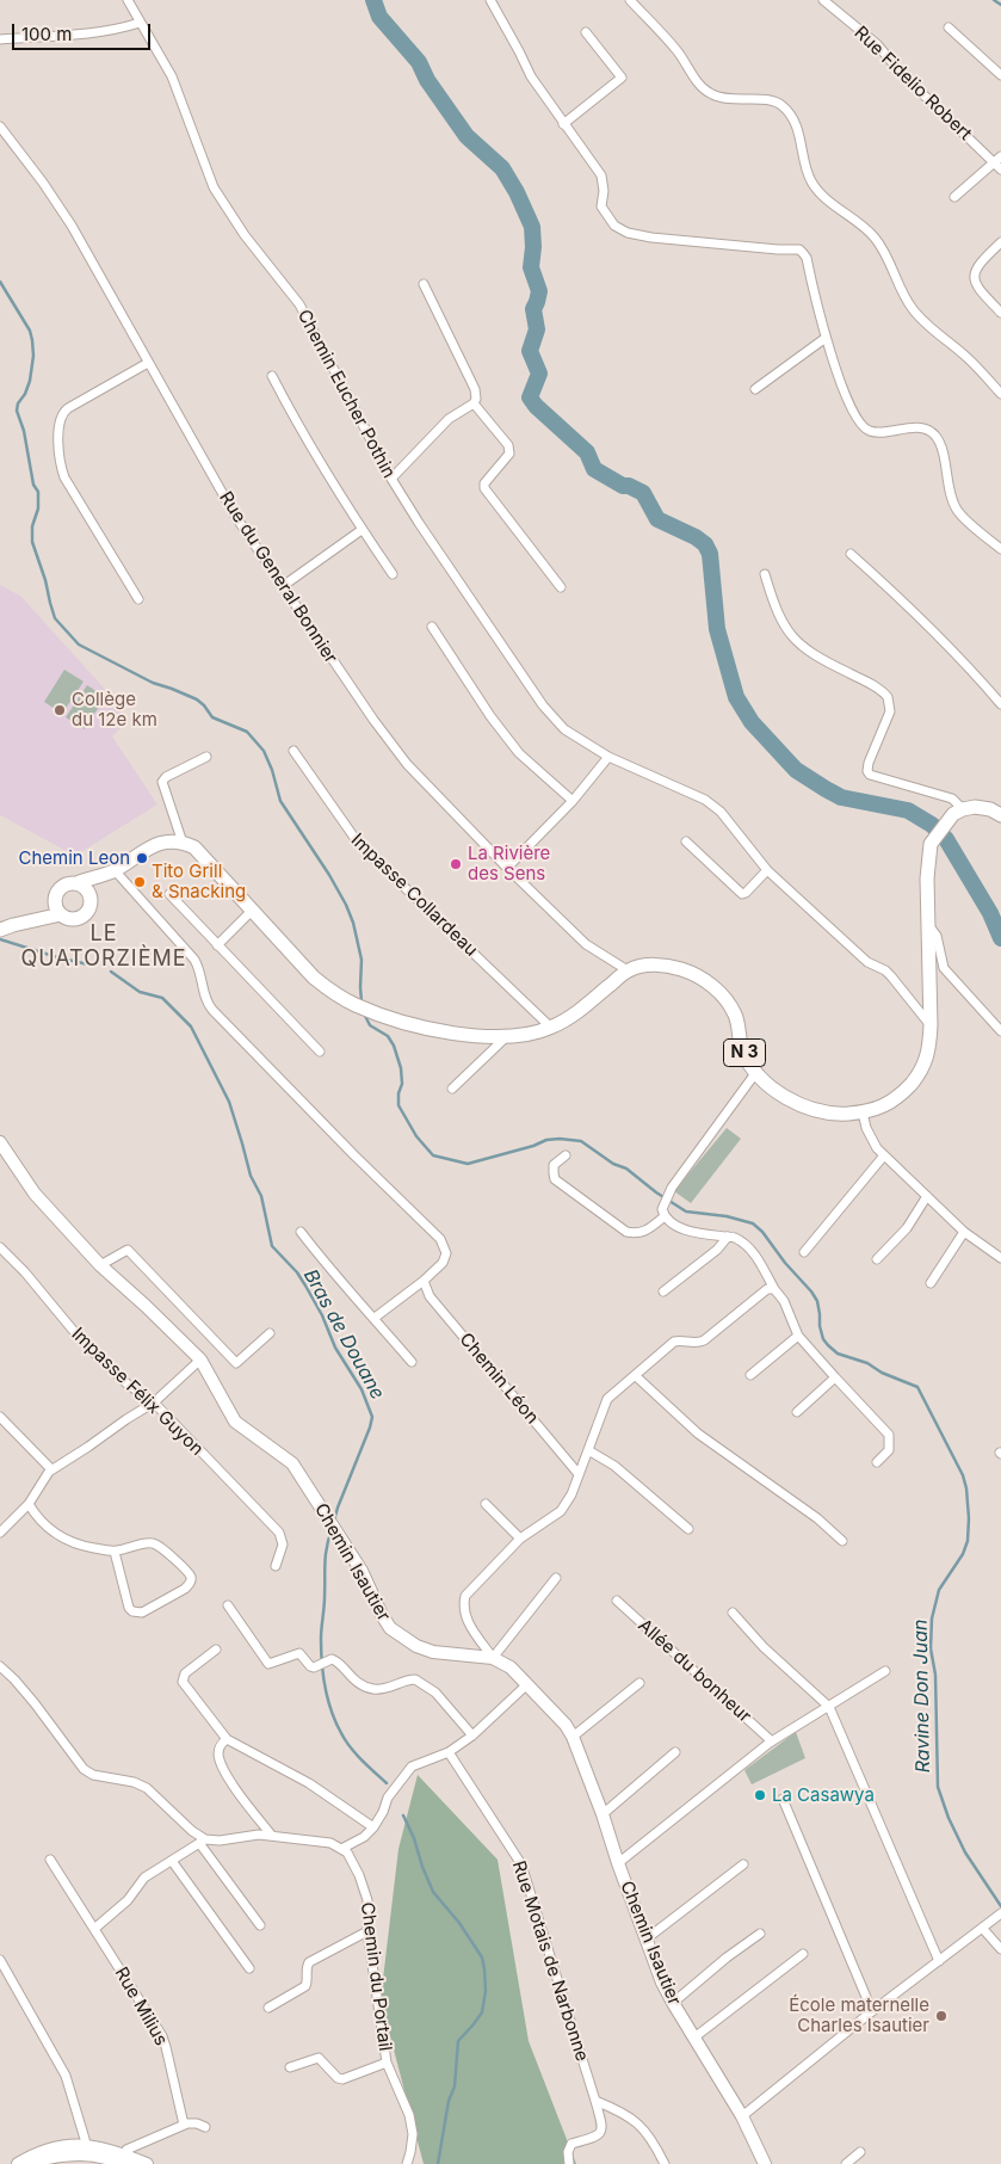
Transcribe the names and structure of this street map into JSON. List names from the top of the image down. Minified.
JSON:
{"streets":{"main road":["N 3","Chemin Isautier"],"street":["Rue Fidelio Robert","Chemin Eucher Pothin","Rue du General Bonnier","Impasse Collardeau","Chemin Léon","Impasse Félix Guyon","Allée du bonheur","Rue Motais de Narbonne","Chemin du Portail","Rue Milius"]},"crossings":[["Chemin Eucher Pothin","N 3"],["Rue du General Bonnier","N 3"],["Impasse Collardeau","N 3"]],"districts":["LE QUATORZIÈME"],"water":["Bras de Douane","Ravine Don Juan"],"places":["Collège du 12e km","Chemin Leon","La Rivière des Sens","Tito Grill & Snacking","La Casawya","École maternelle Charles Isautier"],"scale_bar":"100 m"}
